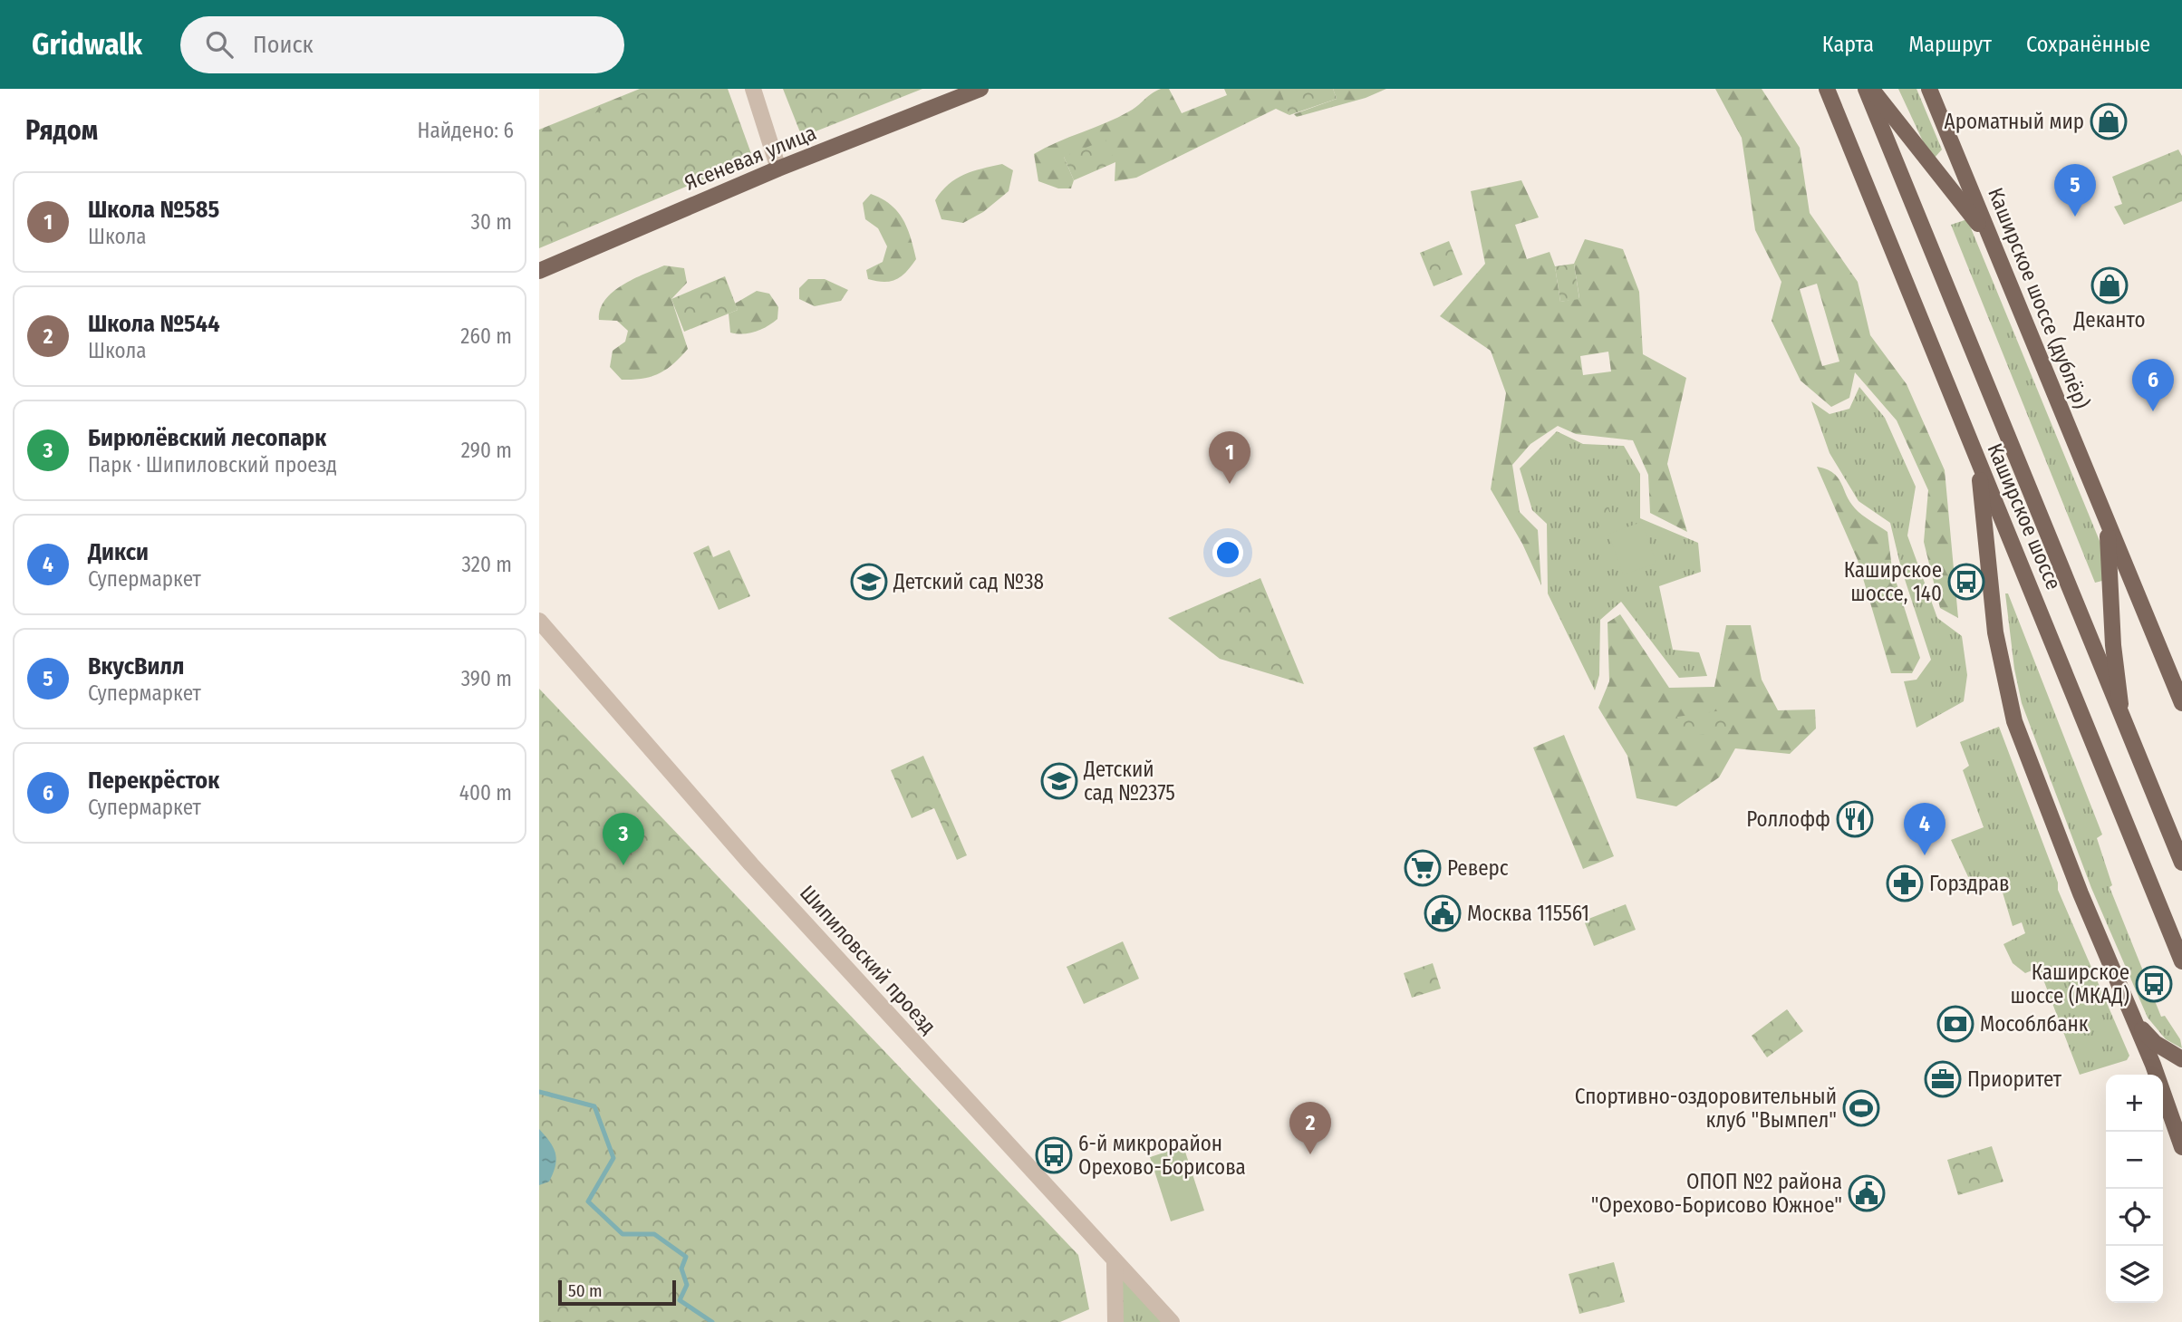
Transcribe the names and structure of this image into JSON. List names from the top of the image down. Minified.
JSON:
{"streets":{"main road":["Ясеневая улица","Каширское шоссе (дублёр)","Каширское шоссе"],"street":["Шипиловский проезд"]},"places":{"shop":["Ароматный мир","Деканто"],"school or university":["Детский сад №38","Детский сад №2375"],"bus stop":["Каширское шоссе, 140","Каширское шоссе (МКАД)","6-й микрорайон Орехово-Борисова"],"restaurant":["Роллофф"],"supermarket":["Реверс"],"pharmacy":["Горздрав"],"public building":["Москва 115561","ОПОП №2 района \"Орехово-Борисово Южное\""],"bank":["Мособлбанк"],"office":["Приоритет"],"sports":["Спортивно-оздоровительный клуб \"Вымпел\""]},"scale_bar":"50 m","page":{"header":"Gridwalk","search":"Поиск","nav":["Карта","Маршрут","Сохранённые"],"heading":["Рядом","Найдено: 6"],"pins":["5","6","1","4","3","2"],"list":[{"mark":"1","name":"Школа №585","note":"Школа","value":"30 m"},{"mark":"2","name":"Школа №544","note":"Школа","value":"260 m"},{"mark":"3","name":"Бирюлёвский лесопарк","note":"Парк · Шипиловский проезд","value":"290 m"},{"mark":"4","name":"Дикси","note":"Супермаркет","value":"320 m"},{"mark":"5","name":"ВкусВилл","note":"Супермаркет","value":"390 m"},{"mark":"6","name":"Перекрёсток","note":"Супермаркет","value":"400 m"}],"map_buttons":["+","−"],"scale":"50 m"}}
